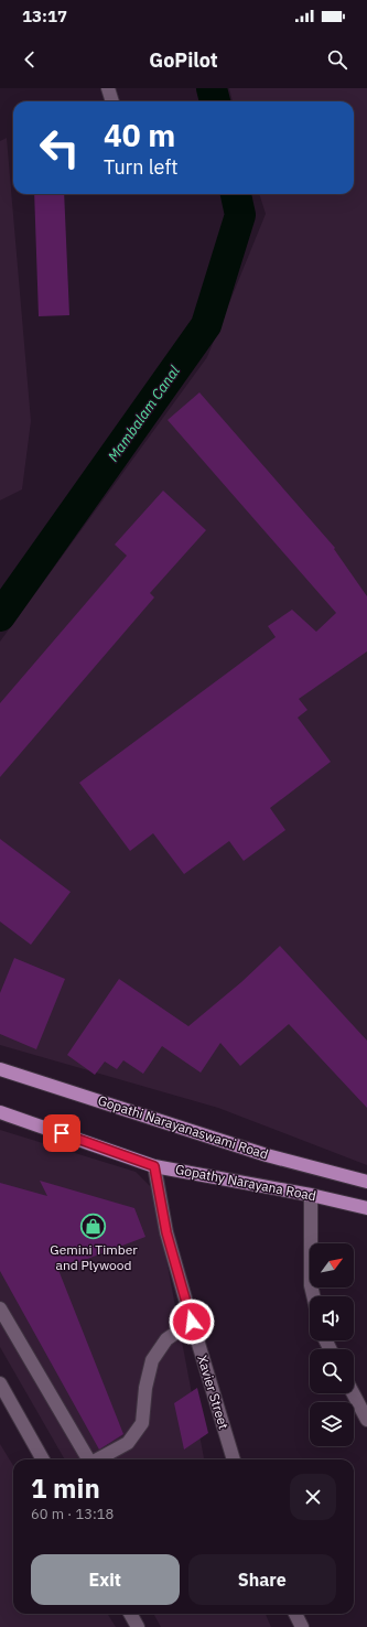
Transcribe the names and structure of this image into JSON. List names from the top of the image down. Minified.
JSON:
{"streets":{"main road":["Gopathi Narayanaswami Road","Gopathy Narayana Road"],"street":["Xavier Street"]},"crossings":[["Gopathy Narayana Road","Xavier Street"]],"water":["Mambalam Canal"],"places":{"shop":["Gemini Timber and Plywood"]},"north":"top right","page":{"status":"13:17","header":"GoPilot","turn":["40 m","Turn left"],"heading":["1 min","60 m · 13:18"],"buttons":["Exit","Share"]}}
